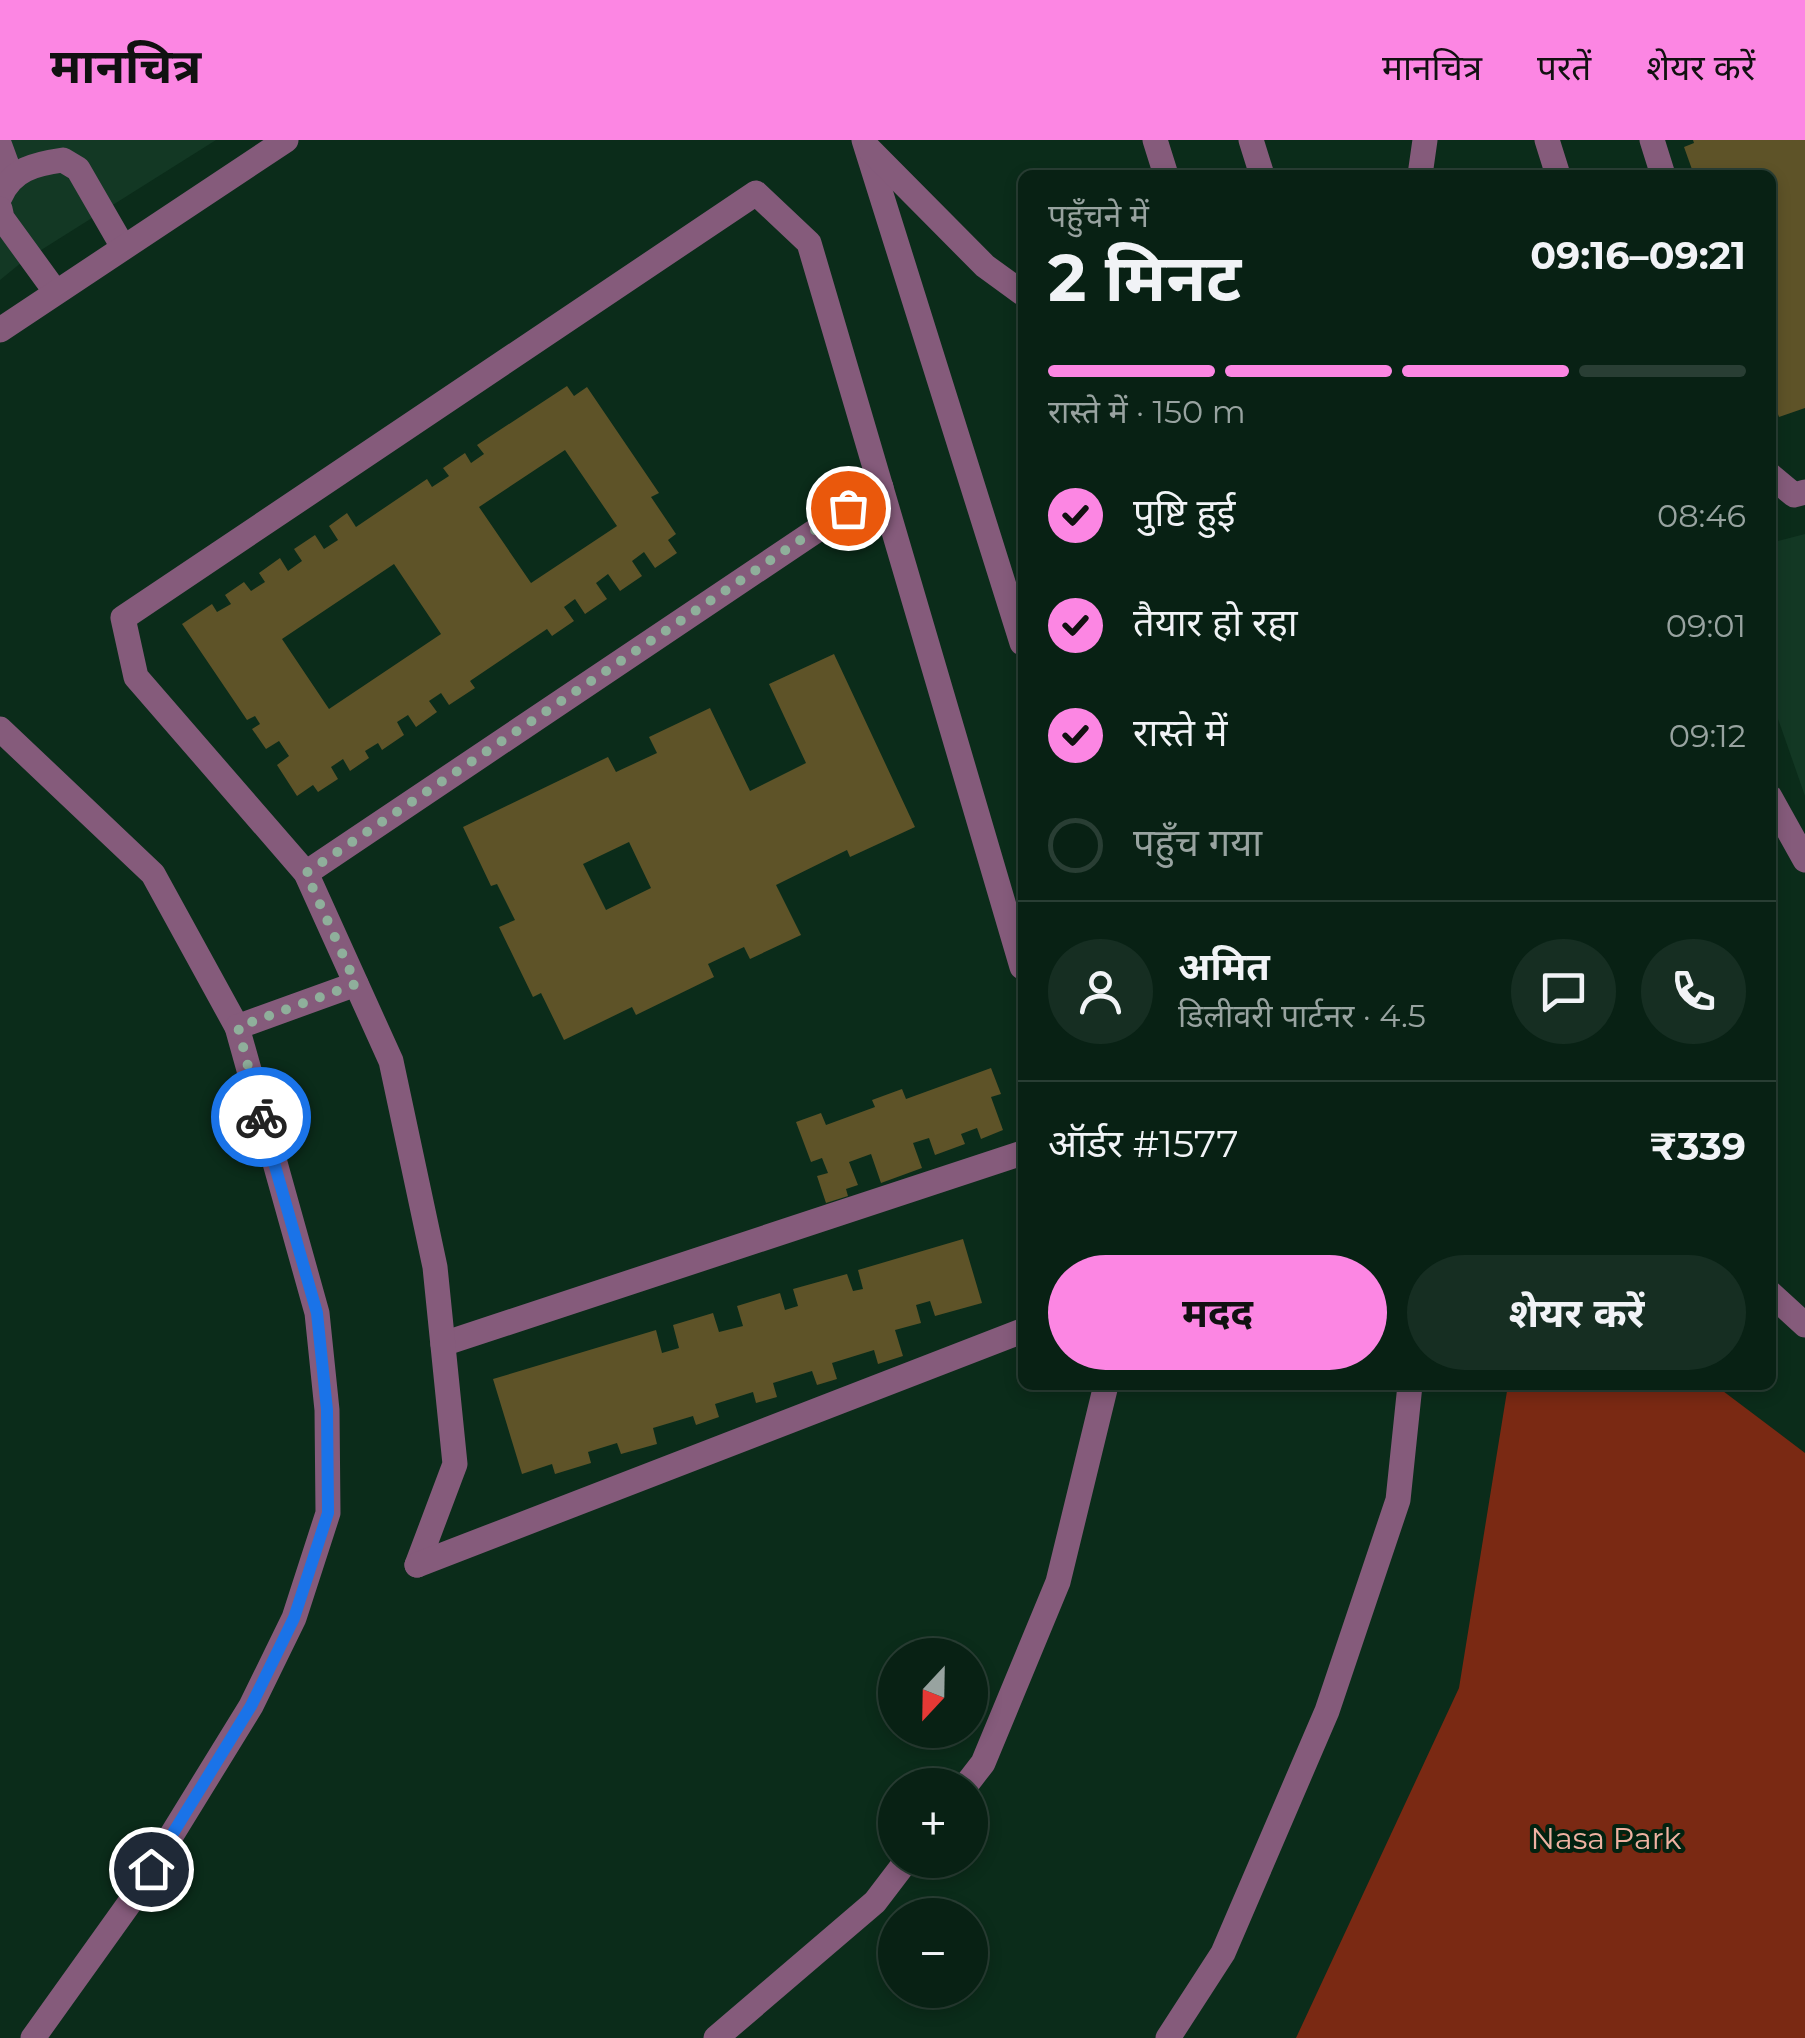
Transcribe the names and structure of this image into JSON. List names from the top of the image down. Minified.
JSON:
{"parks":["Nasa Park"],"north":"bottom","page":{"header":"मानचित्र","nav":["मानचित्र","परतें","शेयर करें"],"heading":["2 मिनट","पहुँचने में","09:16–09:21"],"panel":["अमित","डिलीवरी पार्टनर · 4.5","ऑर्डर #1577","₹339"],"bar":"रास्ते में · 150 m","list":[["पुष्टि हुई","08:46"],["तैयार हो रहा","09:01"],["रास्ते में","09:12"],"पहुँच गया"],"buttons":["मदद","शेयर करें"],"map_buttons":["+","−"]}}
